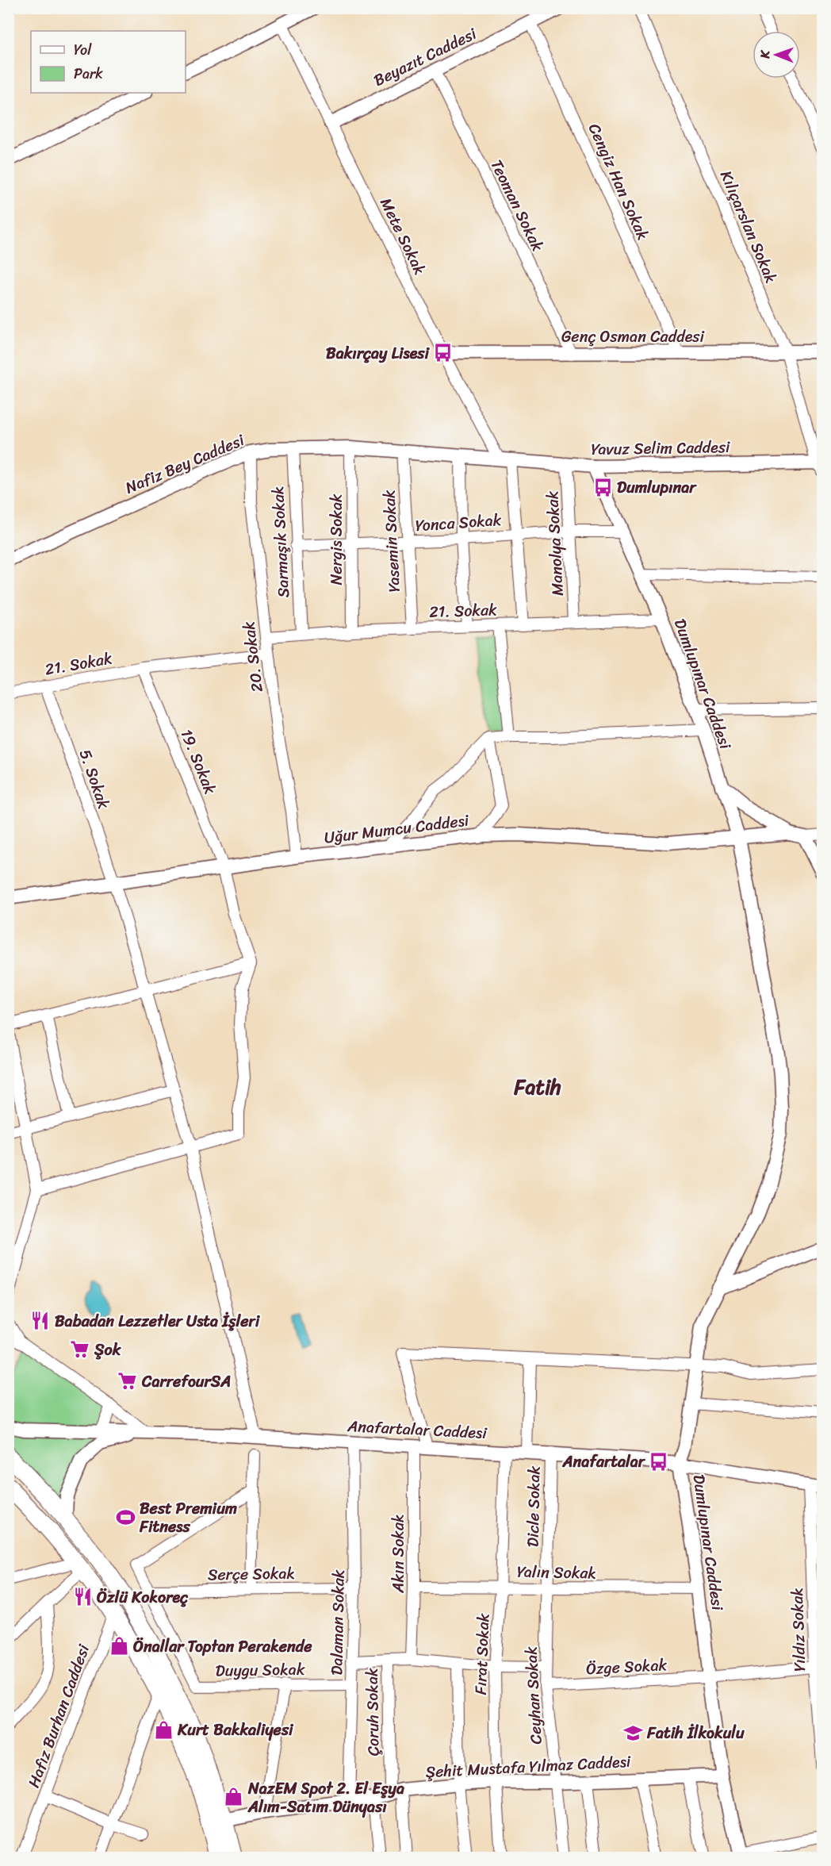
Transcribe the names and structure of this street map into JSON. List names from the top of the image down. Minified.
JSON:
{"streets":{"street":["Beyazıt Caddesi","Cengiz Han Sokak","Teoman Sokak","Kılıçarslan Sokak","Mete Sokak","Genç Osman Caddesi","Yavuz Selim Caddesi","Nafiz Bey Caddesi","Yonca Sokak","Nergis Sokak","Yasemin Sokak","Sarmaşık Sokak","Manolya Sokak","21. Sokak","20. Sokak","Dumlupınar Caddesi","19. Sokak","5. Sokak","Uğur Mumcu Caddesi","Anafartalar Caddesi","Dicle Sokak","Akın Sokak","Yalın Sokak","Serçe Sokak","Dalaman Sokak","Yıldız Sokak","Fırat Sokak","Özge Sokak","Duygu Sokak","Ceyhan Sokak","Çoruh Sokak","Hafız Burhan Caddesi","Şehit Mustafa Yılmaz Caddesi"]},"crossings":[["Beyazıt Caddesi","Cengiz Han Sokak"],["Beyazıt Caddesi","Teoman Sokak"],["Beyazıt Caddesi","Mete Sokak"],["Cengiz Han Sokak","Genç Osman Caddesi"],["Teoman Sokak","Genç Osman Caddesi"],["Kılıçarslan Sokak","Genç Osman Caddesi"],["Kılıçarslan Sokak","Yavuz Selim Caddesi"],["Mete Sokak","Genç Osman Caddesi"],["Mete Sokak","Yavuz Selim Caddesi"],["Mete Sokak","Nafiz Bey Caddesi"],["Yavuz Selim Caddesi","Nafiz Bey Caddesi"],["Yavuz Selim Caddesi","Manolya Sokak"],["Yavuz Selim Caddesi","Dumlupınar Caddesi"],["Nafiz Bey Caddesi","Nergis Sokak"],["Nafiz Bey Caddesi","Yasemin Sokak"],["Nafiz Bey Caddesi","Sarmaşık Sokak"],["Nafiz Bey Caddesi","20. Sokak"],["Yonca Sokak","Nergis Sokak"],["Yonca Sokak","Yasemin Sokak"],["Yonca Sokak","Sarmaşık Sokak"],["Yonca Sokak","Manolya Sokak"],["Yonca Sokak","Dumlupınar Caddesi"],["Nergis Sokak","21. Sokak"],["Yasemin Sokak","21. Sokak"],["Sarmaşık Sokak","21. Sokak"],["Manolya Sokak","21. Sokak"],["21. Sokak","20. Sokak"],["21. Sokak","Dumlupınar Caddesi"],["21. Sokak","19. Sokak"],["21. Sokak","5. Sokak"],["20. Sokak","Uğur Mumcu Caddesi"],["Dumlupınar Caddesi","Uğur Mumcu Caddesi"],["Dumlupınar Caddesi","Anafartalar Caddesi"],["Dumlupınar Caddesi","Yalın Sokak"],["Dumlupınar Caddesi","Özge Sokak"],["Dumlupınar Caddesi","Şehit Mustafa Yılmaz Caddesi"],["19. Sokak","Uğur Mumcu Caddesi"],["5. Sokak","Uğur Mumcu Caddesi"],["5. Sokak","Anafartalar Caddesi"],["Anafartalar Caddesi","Dicle Sokak"],["Anafartalar Caddesi","Akın Sokak"],["Anafartalar Caddesi","Dalaman Sokak"],["Anafartalar Caddesi","Yıldız Sokak"],["Anafartalar Caddesi","Fırat Sokak"],["Dicle Sokak","Yalın Sokak"],["Dicle Sokak","Ceyhan Sokak"],["Akın Sokak","Yalın Sokak"],["Yalın Sokak","Fırat Sokak"],["Yalın Sokak","Ceyhan Sokak"],["Serçe Sokak","Dalaman Sokak"],["Serçe Sokak","Duygu Sokak"],["Dalaman Sokak","Duygu Sokak"],["Dalaman Sokak","Şehit Mustafa Yılmaz Caddesi"],["Yıldız Sokak","Özge Sokak"],["Fırat Sokak","Şehit Mustafa Yılmaz Caddesi"],["Özge Sokak","Ceyhan Sokak"],["Ceyhan Sokak","Şehit Mustafa Yılmaz Caddesi"],["Çoruh Sokak","Şehit Mustafa Yılmaz Caddesi"]],"districts":["Fatih"],"places":{"bus stop":["Bakırçay Lisesi","Dumlupınar","Anafartalar"],"restaurant":["Babadan Lezzetler Usta İşleri","Özlü Kokoreç"],"supermarket":["Şok","CarrefourSA"],"sports":["Best Premium Fitness"],"shop":["Önallar Toptan Perakende","Kurt Bakkaliyesi","NazEM Spot 2. El Eşya Alım-Satım Dünyası"],"school or university":["Fatih İlkokulu"]},"legend":["Yol","Park"],"north":"left"}
